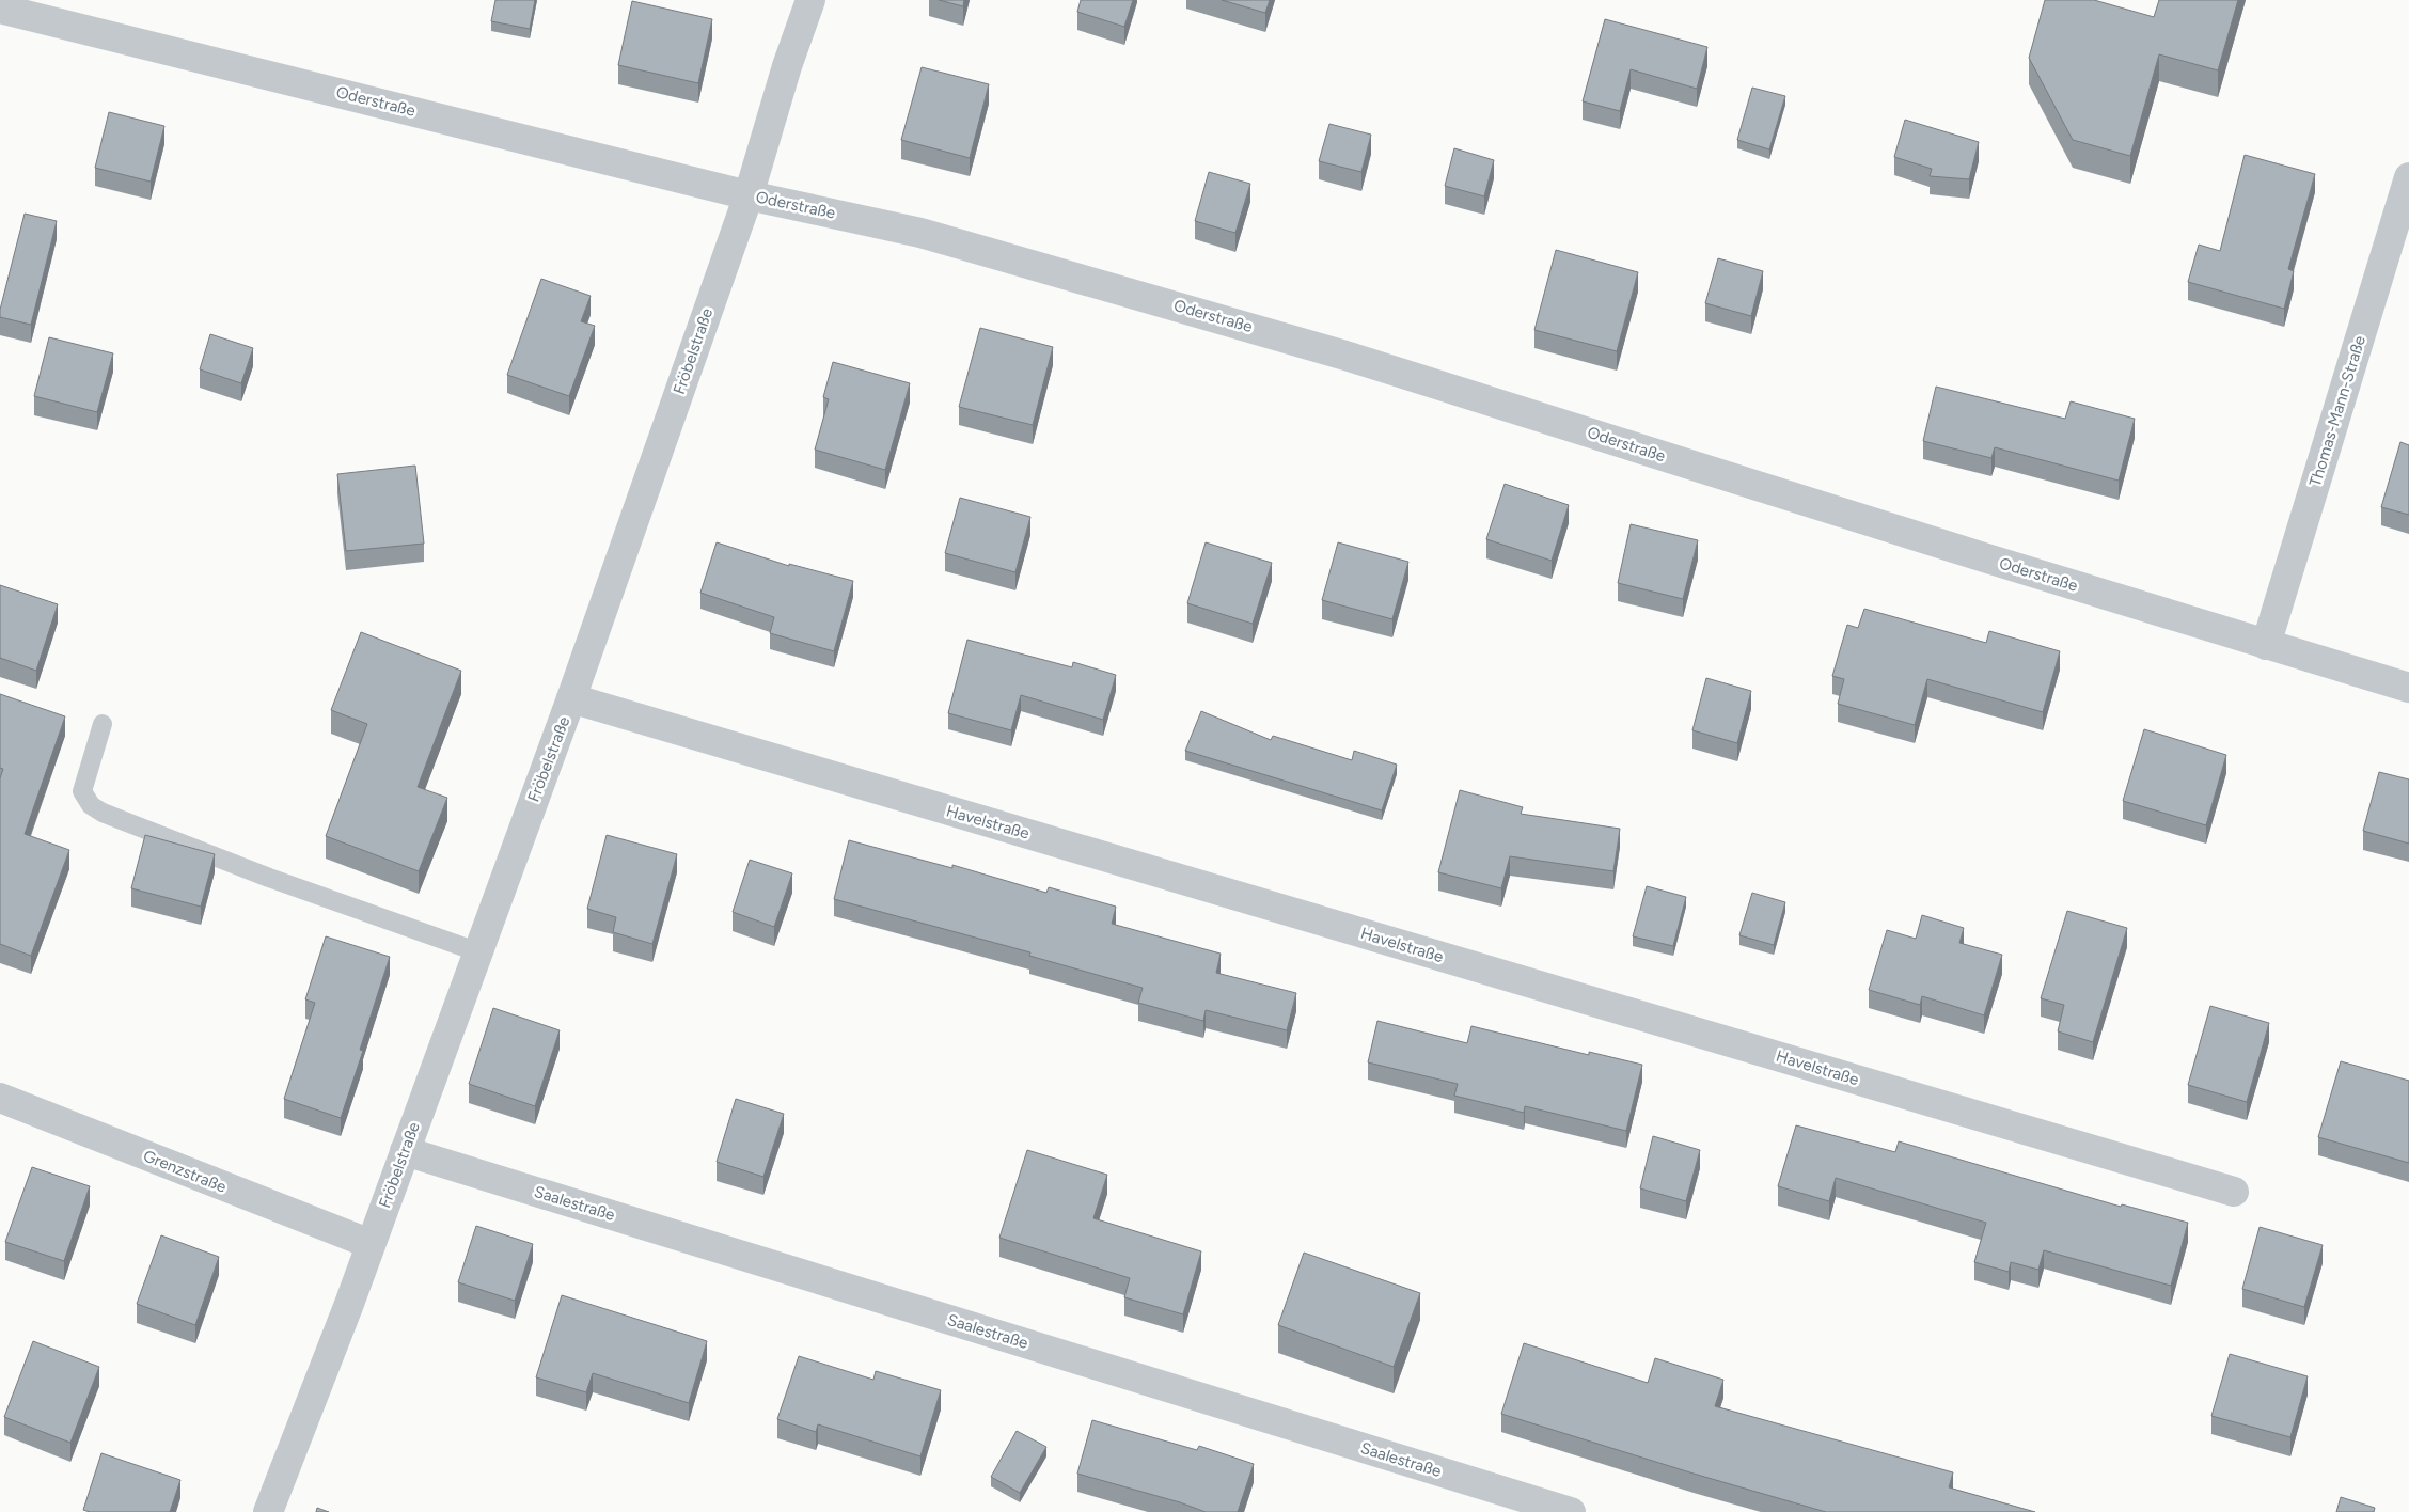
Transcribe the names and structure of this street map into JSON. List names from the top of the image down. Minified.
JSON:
{"streets":{"street":["Oderstraße","Fröbelstraße","Thomas-Mann-Straße","Havelstraße","Grenzstraße","Saalestraße"]},"crossings":[["Oderstraße","Fröbelstraße"],["Oderstraße","Thomas-Mann-Straße"],["Fröbelstraße","Havelstraße"],["Fröbelstraße","Grenzstraße"],["Fröbelstraße","Saalestraße"]]}
